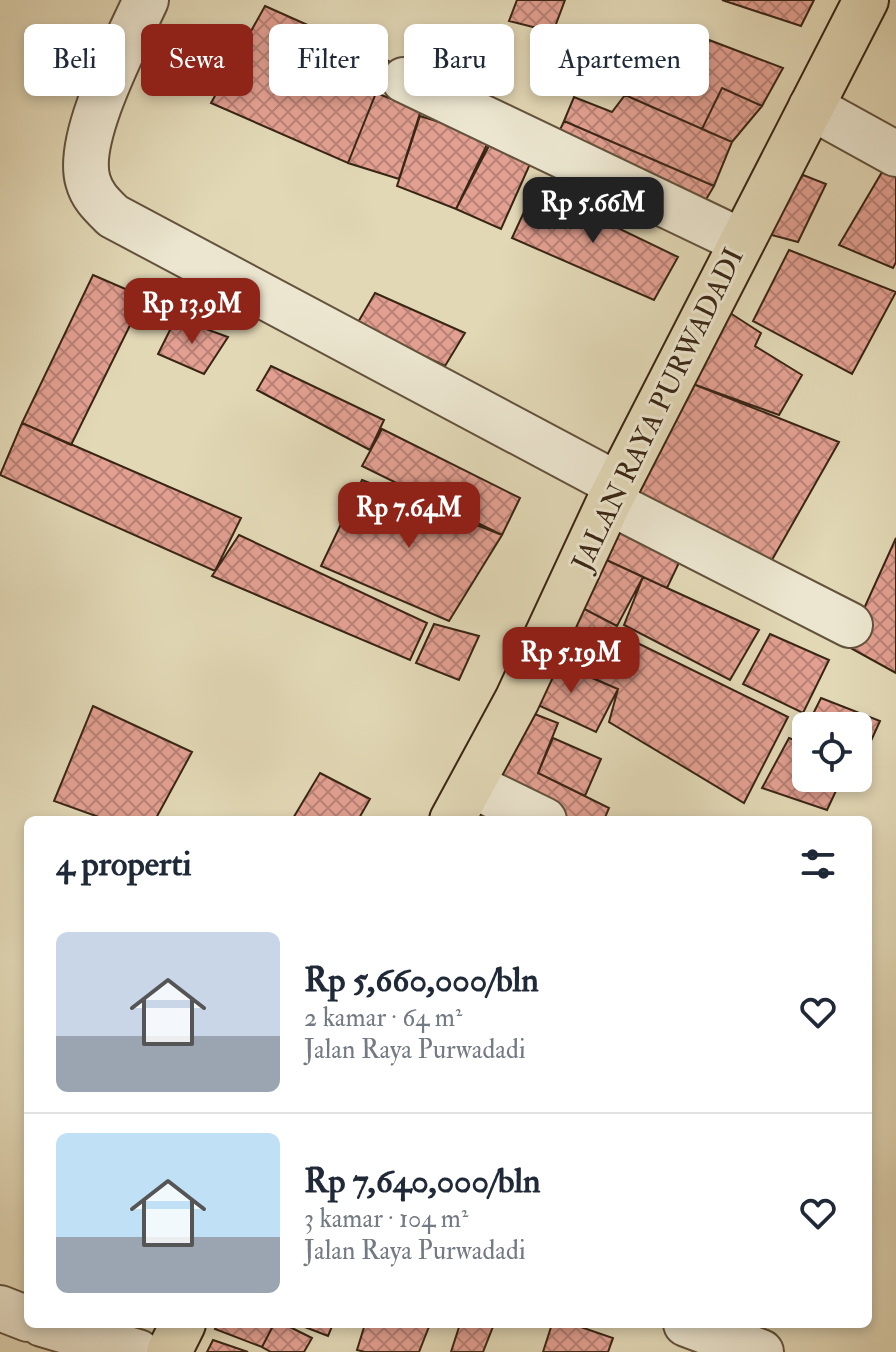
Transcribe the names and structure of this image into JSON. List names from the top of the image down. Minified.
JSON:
{"streets":{"main road":["JALAN RAYA PURWADADI"]},"page":{"chip":["Beli","Sewa","Filter","Baru","Apartemen"],"price":["Rp 5.66M","Rp 13.9M","Rp 7.64M","Rp 5.19M"],"heading":"4 properti","list":[{"name":"Rp 5,660,000/bln","note":"2 kamar · 64 m² · Jalan Raya Purwadadi"},{"name":"Rp 7,640,000/bln","note":"3 kamar · 104 m² · Jalan Raya Purwadadi"}]}}
